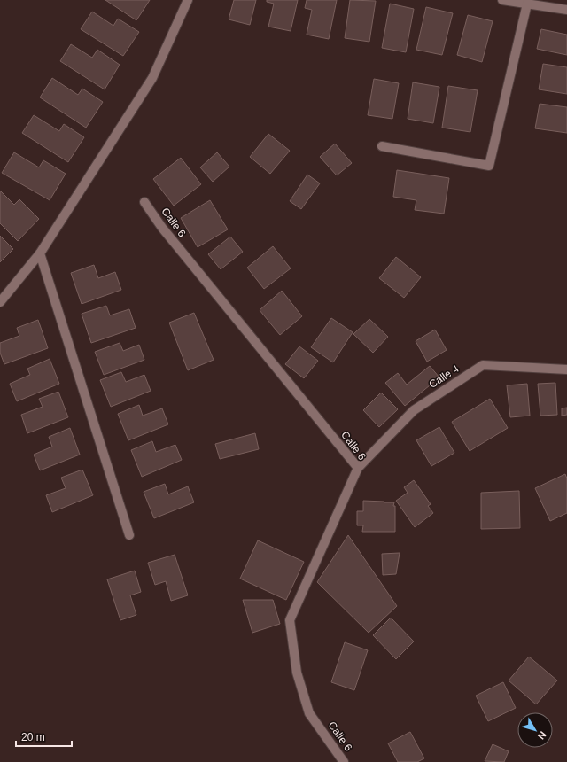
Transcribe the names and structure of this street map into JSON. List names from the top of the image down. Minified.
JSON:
{"streets":{"street":["Calle 6","Calle 4"]},"crossings":[["Calle 6","Calle 4"]],"scale_bar":"20 m","north":"bottom right"}
